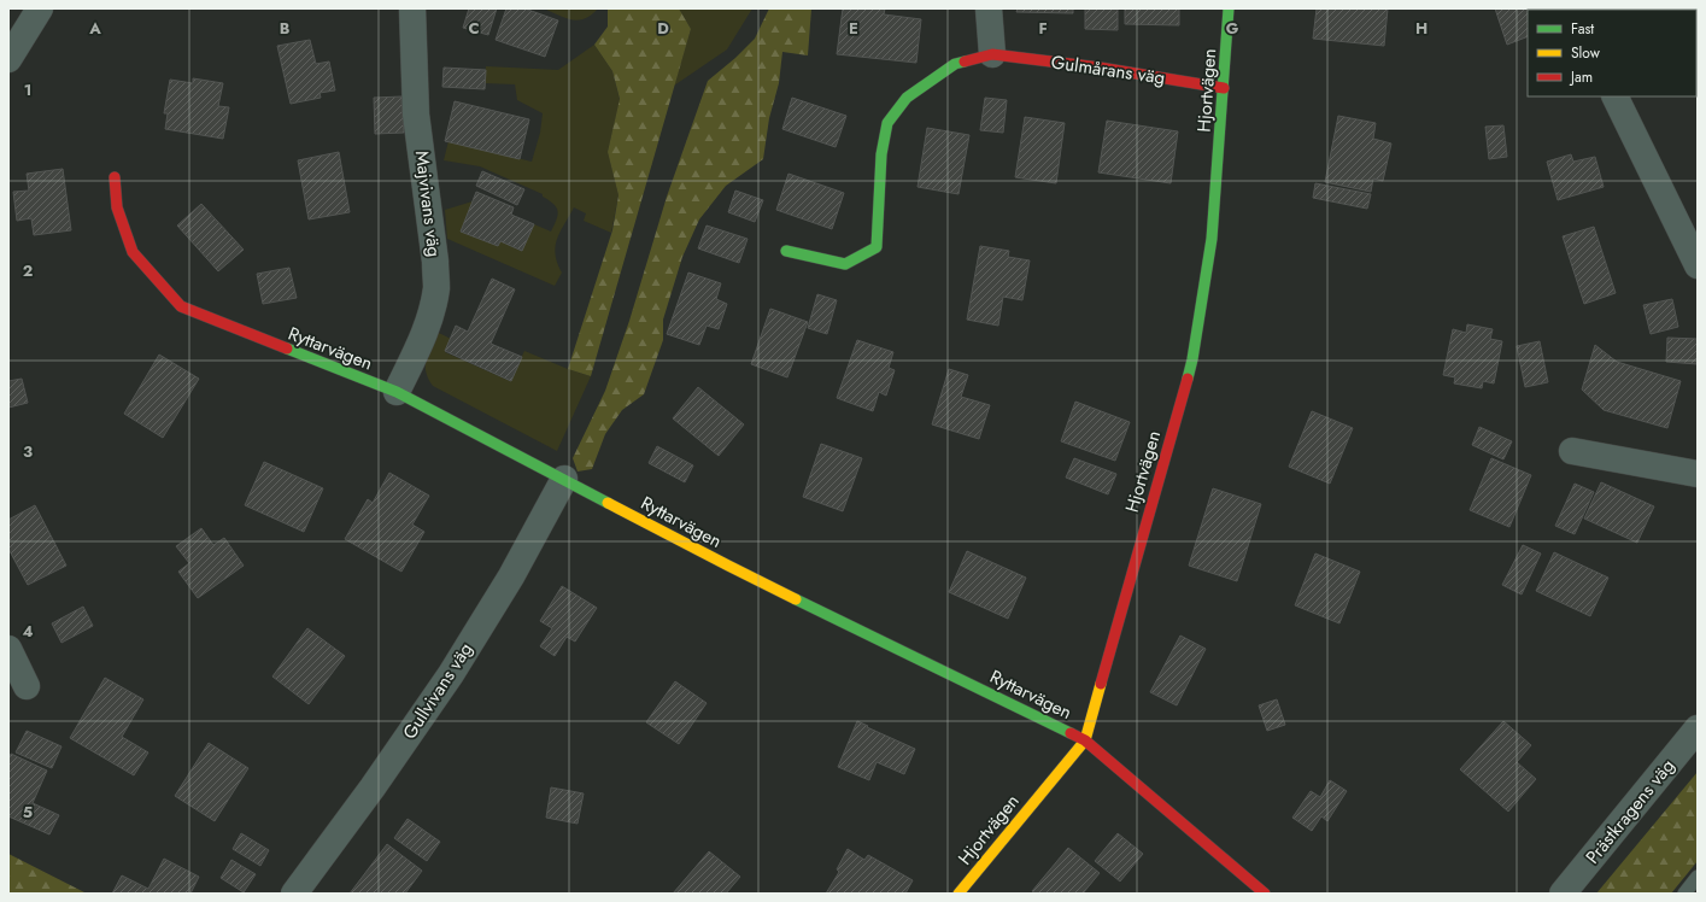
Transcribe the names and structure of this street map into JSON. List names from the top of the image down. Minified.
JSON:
{"streets":{"street":["Gulmårans väg","Hjortvägen","Majvivans väg","Ryttarvägen","Gullvivans väg","Prästkragens väg"]},"crossings":[["Gulmårans väg","Hjortvägen"],["Hjortvägen","Ryttarvägen"],["Majvivans väg","Ryttarvägen"],["Ryttarvägen","Gullvivans väg"]],"legend":["Fast","Slow","Jam"],"grid":{"columns":["A","B","C","D","E","F","G","H"],"rows":["1","2","3","4","5"]}}
